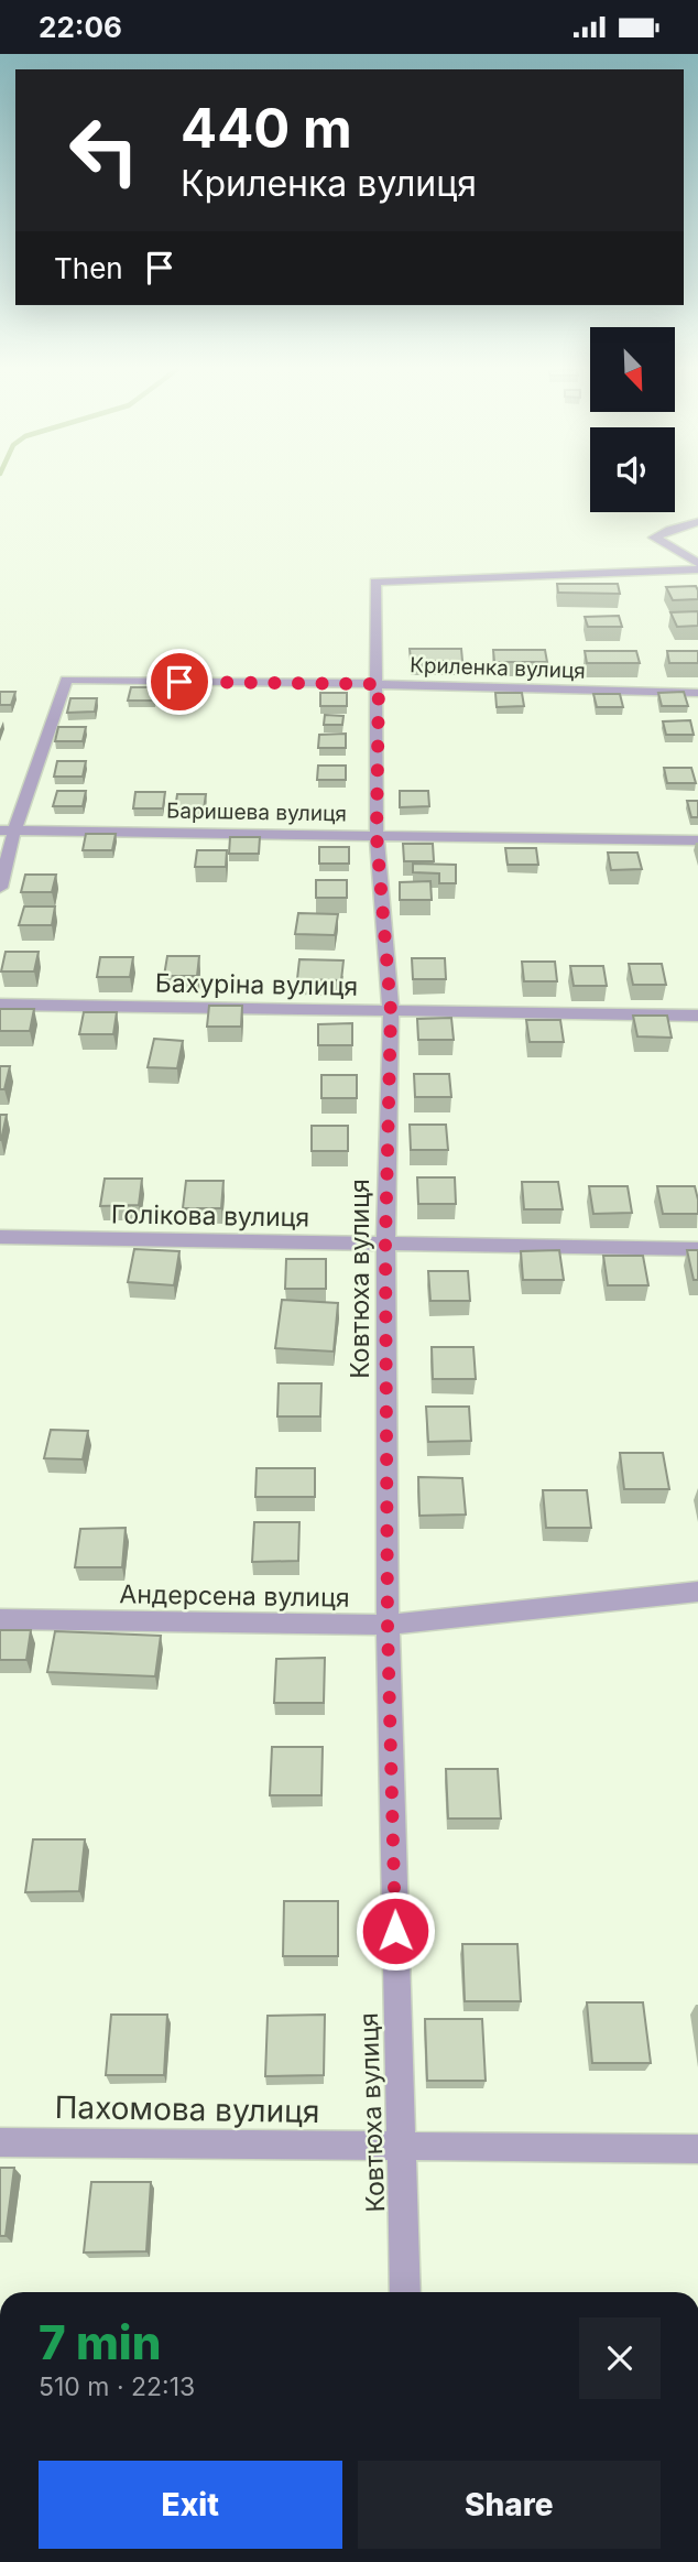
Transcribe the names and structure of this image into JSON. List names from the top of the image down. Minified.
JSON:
{"streets":{"street":["Криленка вулиця","Баришева вулиця","Бахуріна вулиця","Голікова вулиця","Ковтюха вулиця","Андерсена вулиця","Пахомова вулиця"]},"crossings":[["Криленка вулиця","Баришева вулиця"],["Криленка вулиця","Ковтюха вулиця"],["Баришева вулиця","Ковтюха вулиця"],["Бахуріна вулиця","Ковтюха вулиця"],["Голікова вулиця","Ковтюха вулиця"],["Ковтюха вулиця","Андерсена вулиця"],["Ковтюха вулиця","Пахомова вулиця"]],"north":"bottom right","page":{"status":"22:06","turn":["440 m","Криленка вулиця"],"then":"Then","heading":["7 min","510 m · 22:13"],"buttons":["Exit","Share"]}}
